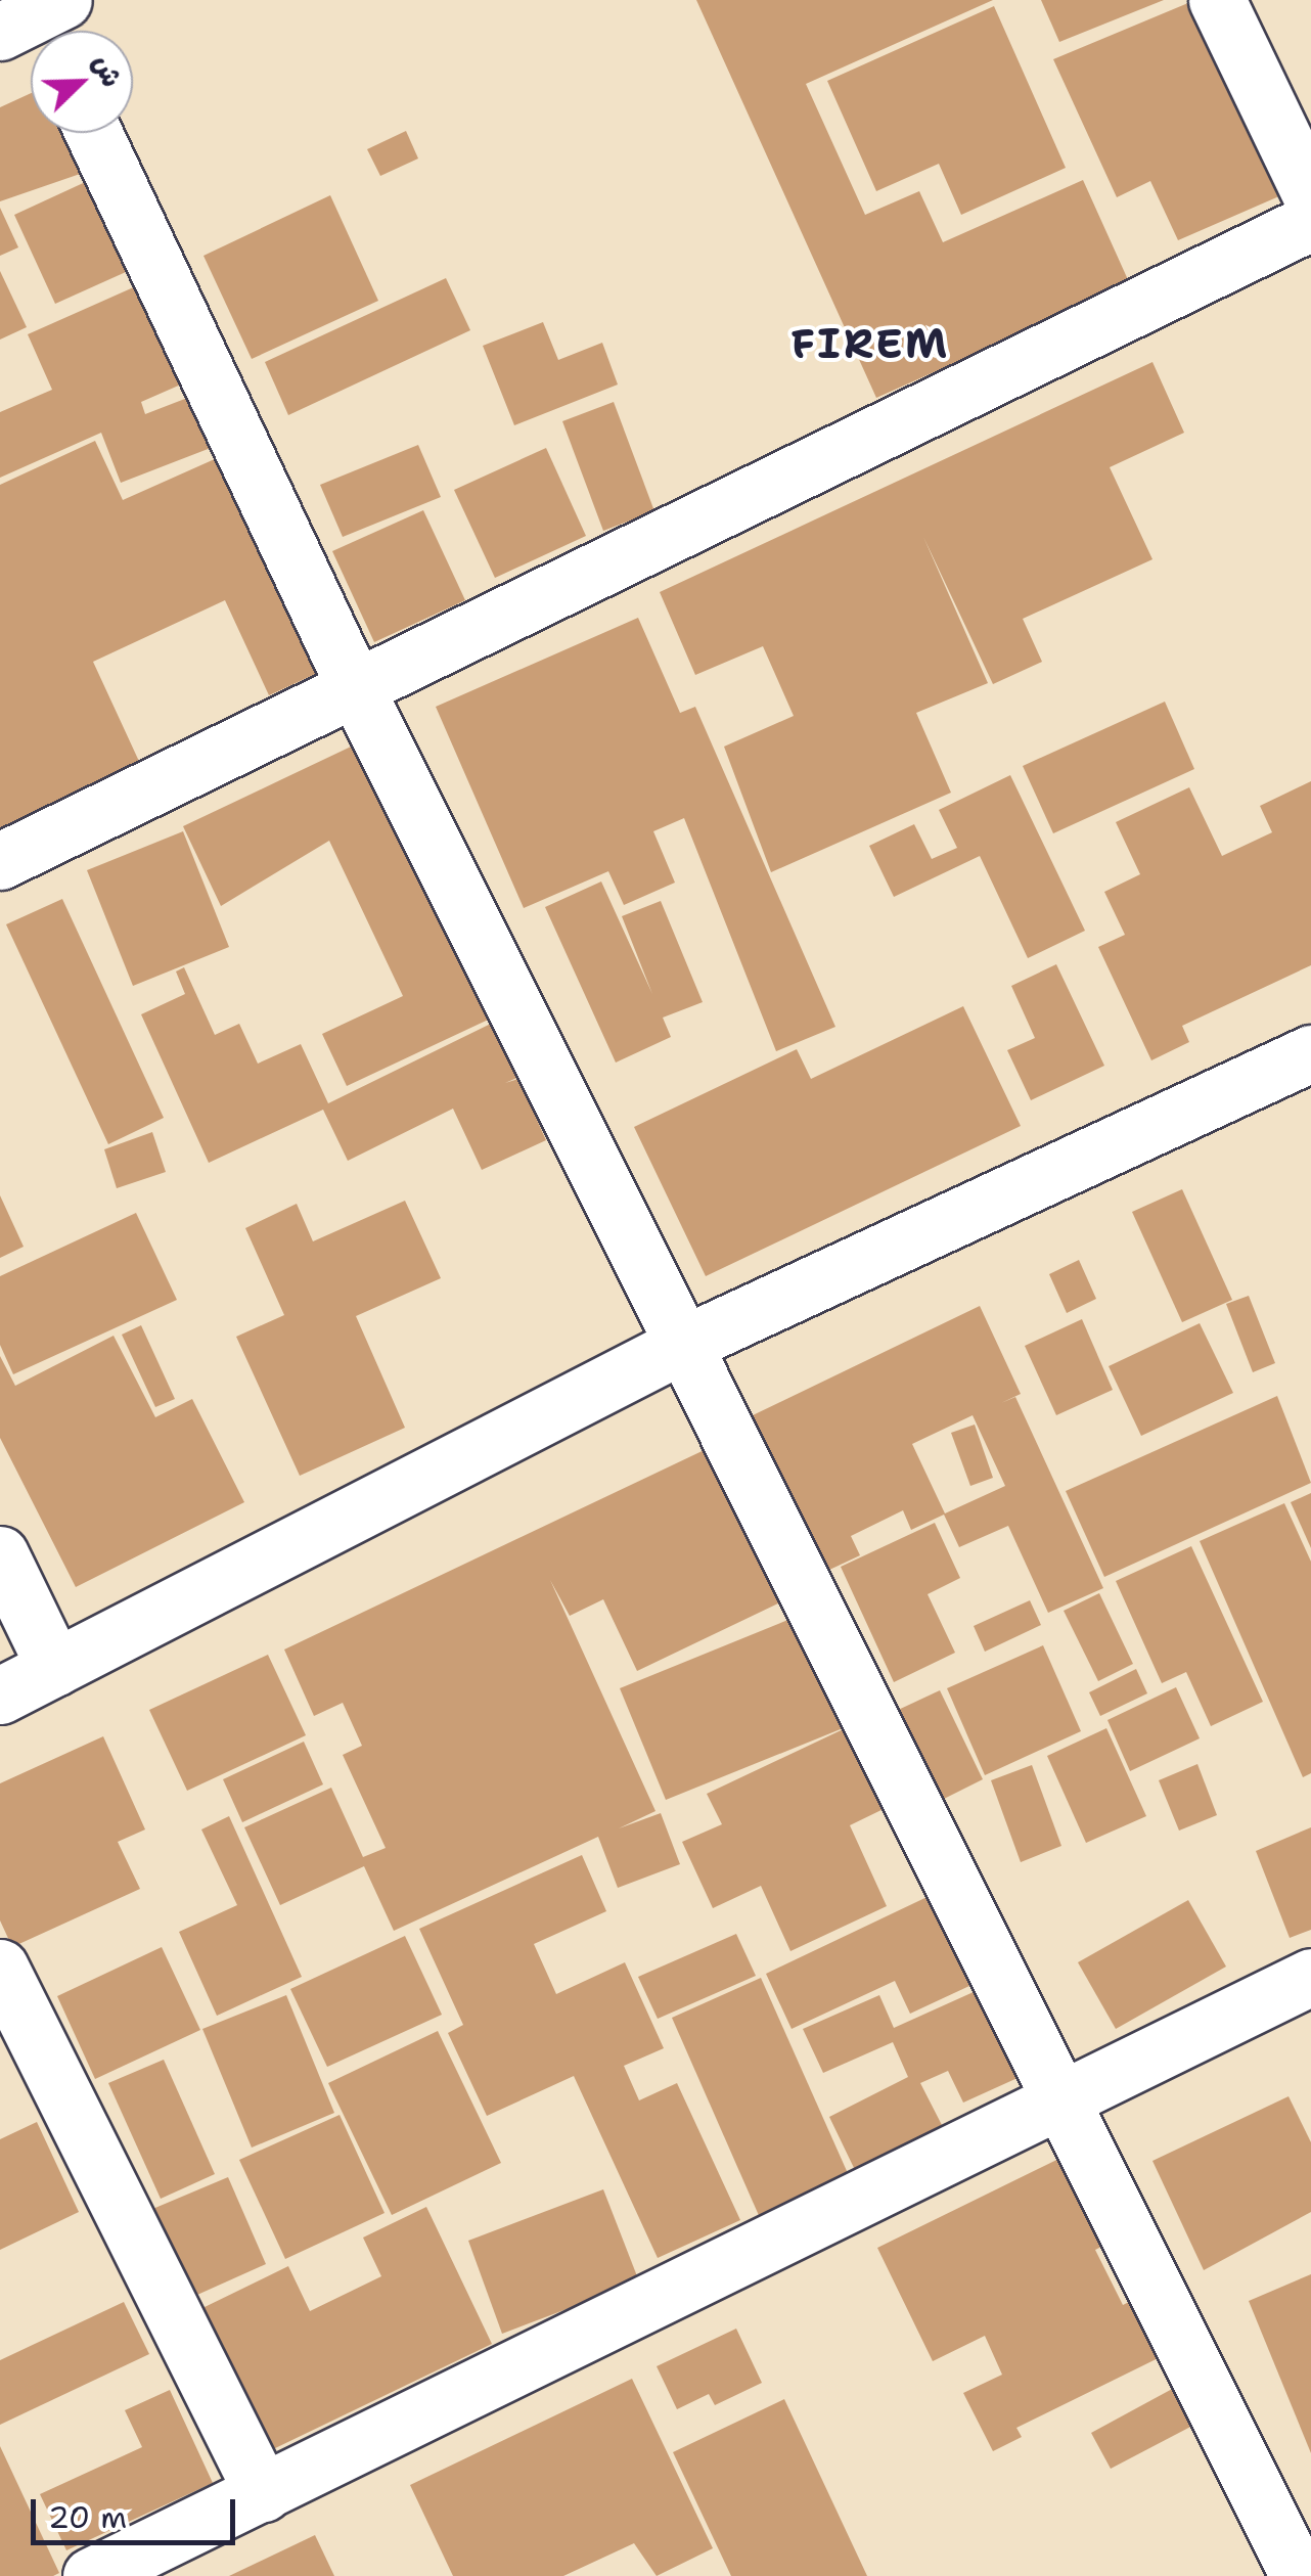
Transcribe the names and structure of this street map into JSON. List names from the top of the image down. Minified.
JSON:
{"districts":["FIREM"],"scale_bar":"20 m","north":"top right"}
